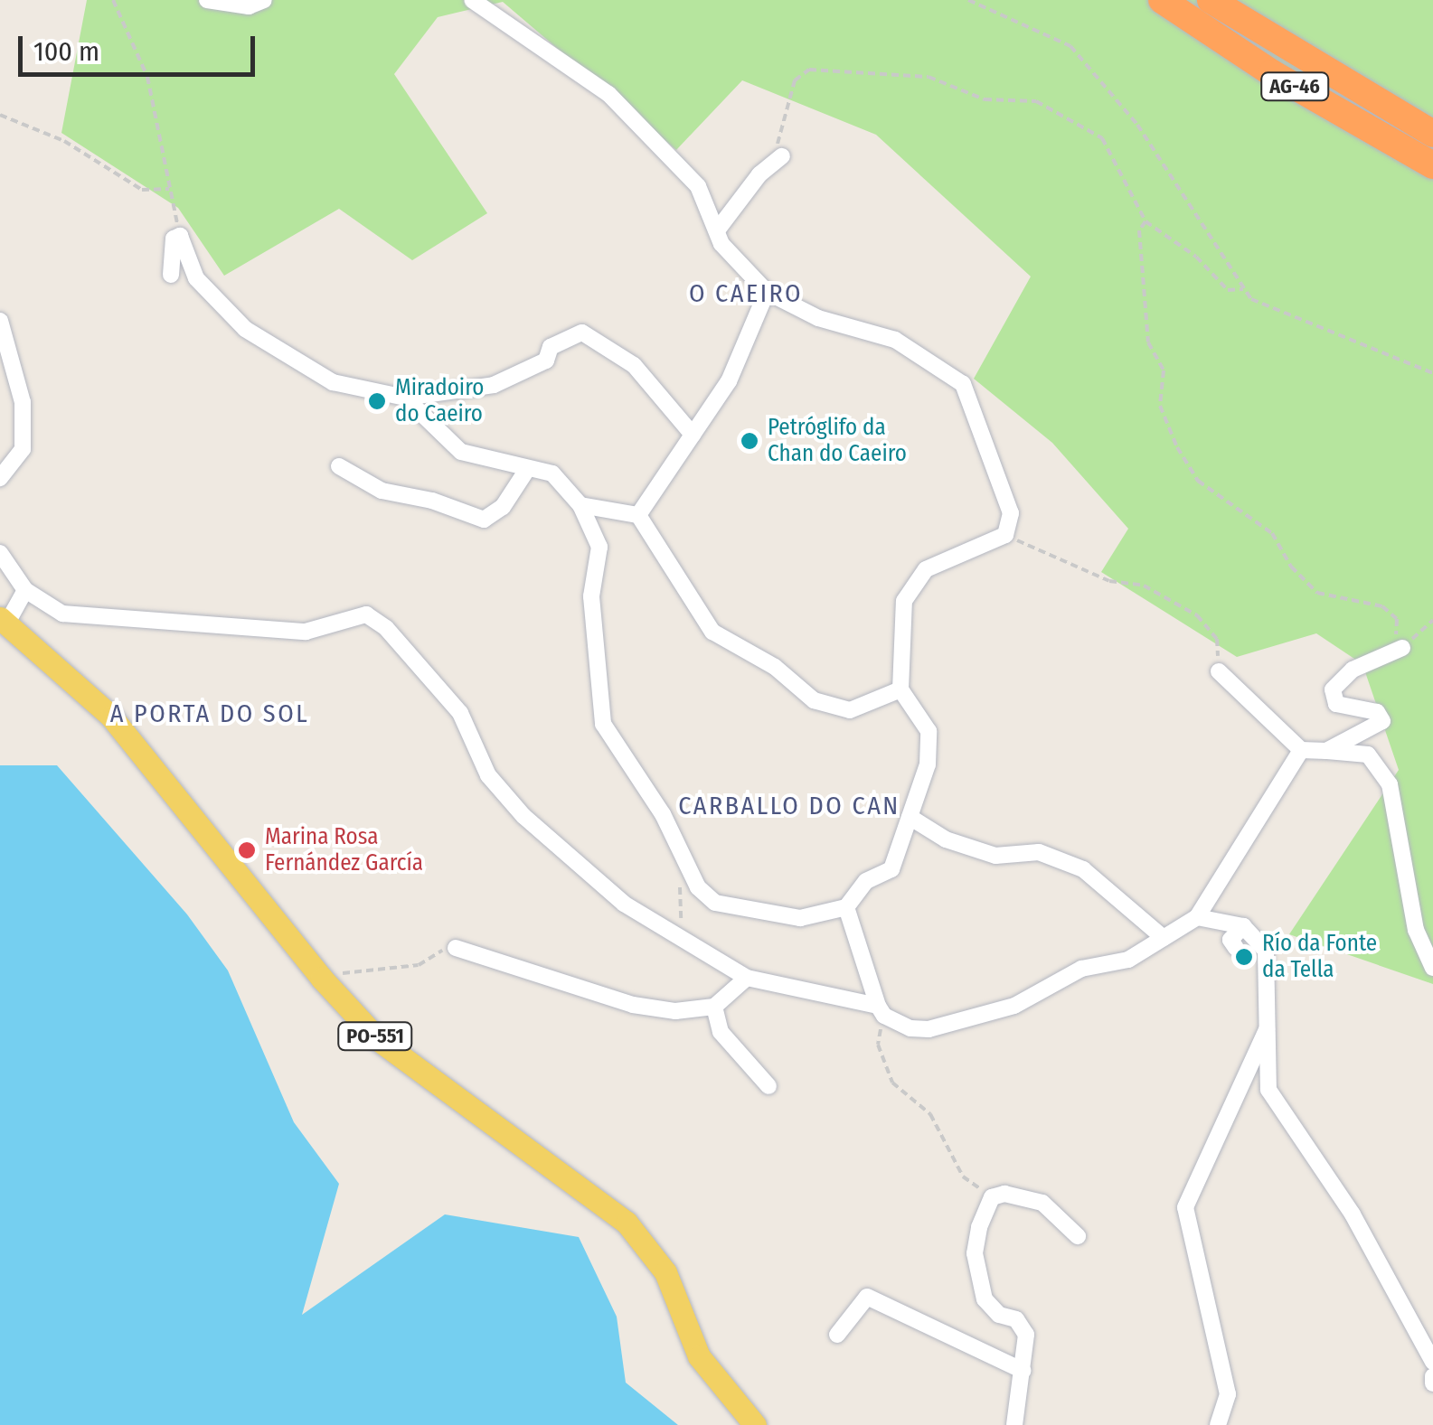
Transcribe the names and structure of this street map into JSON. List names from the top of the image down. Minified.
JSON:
{"streets":{"highway":["AG-46"],"main road":["PO-551"]},"districts":["O CAEIRO","A PORTA DO SOL","CARBALLO DO CAN"],"places":["Miradoiro do Caeiro","Petróglifo da Chan do Caeiro","Marina Rosa Fernández García","Río da Fonte da Tella"],"scale_bar":"100 m"}
